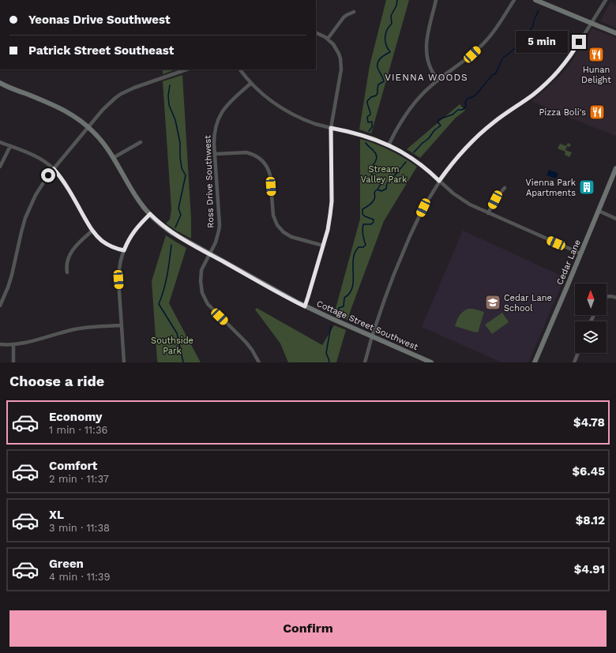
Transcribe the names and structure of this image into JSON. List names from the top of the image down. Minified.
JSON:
{"streets":{"street":["Ross Drive Southwest","Cedar Lane","Cottage Street Southwest"]},"crossings":[["Ross Drive Southwest","Cottage Street Southwest"]],"districts":["VIENNA WOODS"],"parks":["Stream Valley Park","Southside Park"],"places":{"restaurant":["Hunan Delight","Pizza Boli's"],"building":["Vienna Park Apartments"],"school or university":["Cedar Lane School"]},"north":"top","page":{"banner":["Yeonas Drive Southwest","Patrick Street Southeast"],"bubble":"5 min","heading":"Choose a ride","list":[{"name":"Economy","note":"1 min · 11:36","value":"$4.78"},{"name":"Comfort","note":"2 min · 11:37","value":"$6.45"},{"name":"XL","note":"3 min · 11:38","value":"$8.12"},{"name":"Green","note":"4 min · 11:39","value":"$4.91"}],"buttons":"Confirm"}}
